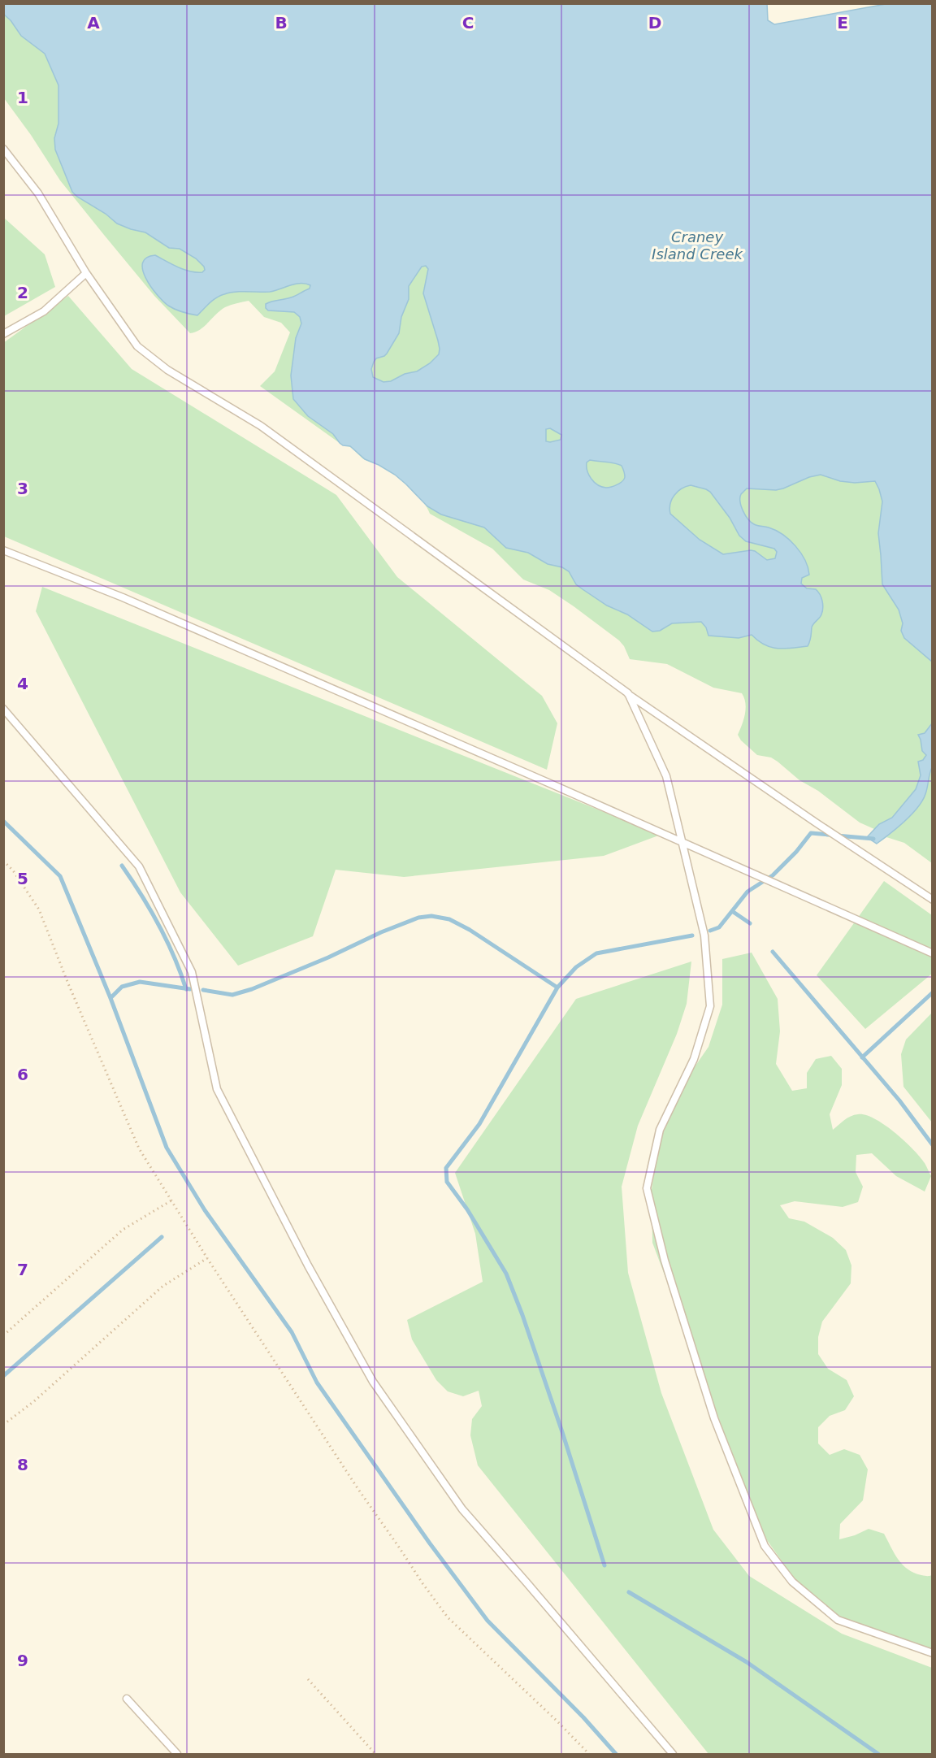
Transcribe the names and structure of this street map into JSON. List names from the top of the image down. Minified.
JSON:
{"water":["Craney Island Creek"],"grid":{"columns":["A","B","C","D","E"],"rows":["1","2","3","4","5","6","7","8","9"]}}
